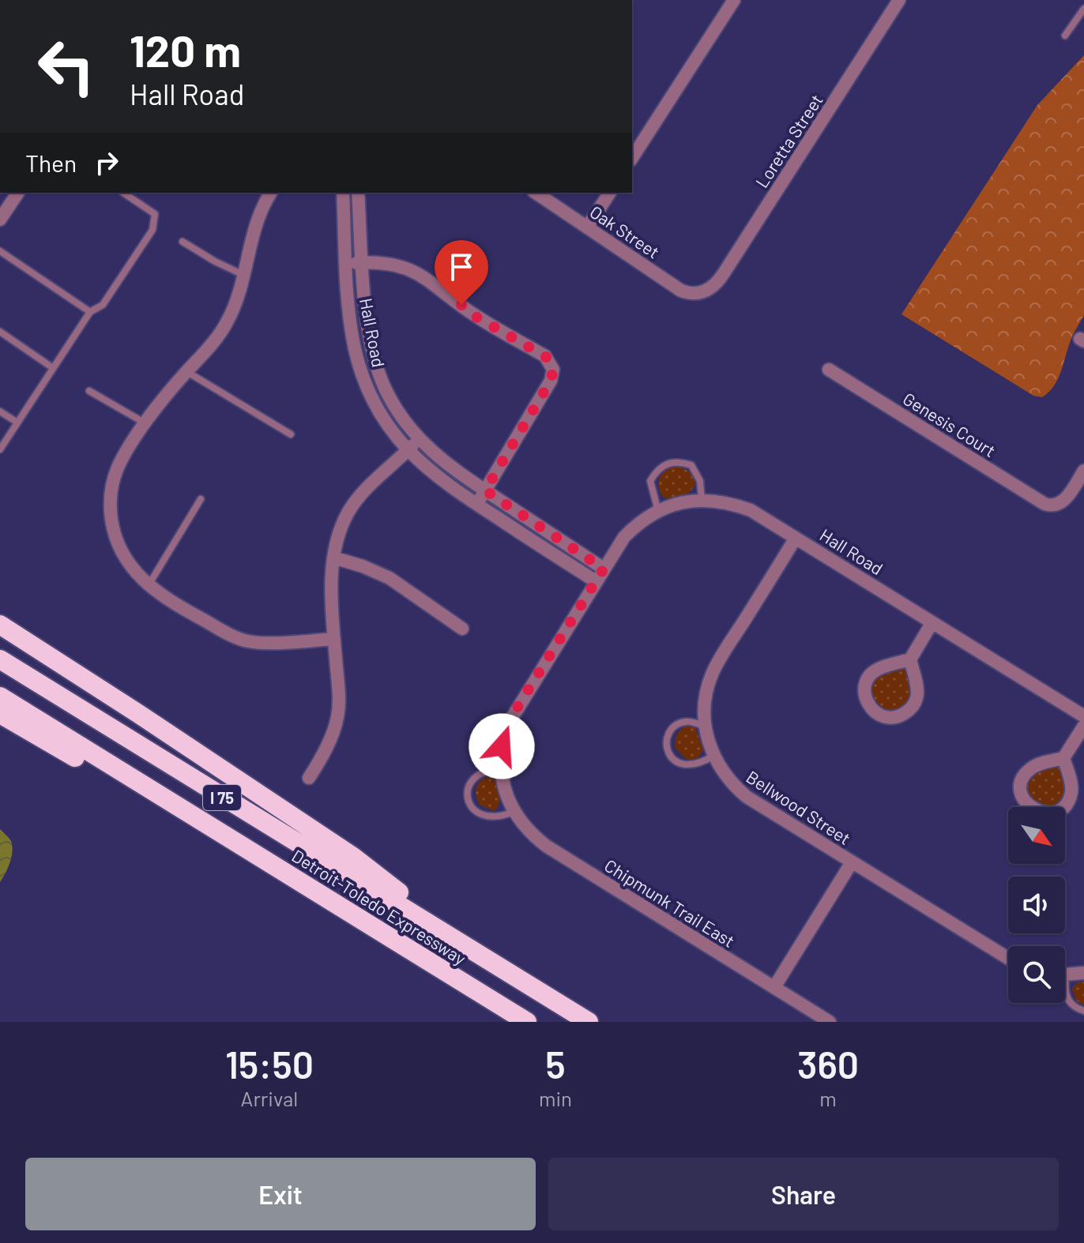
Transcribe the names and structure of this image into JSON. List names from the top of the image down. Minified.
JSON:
{"streets":{"highway":["I 75","Detroit-Toledo Expressway"],"street":["Loretta Street","Oak Street","Hall Road","Genesis Court","Bellwood Street","Chipmunk Trail East"]},"crossings":[["Loretta Street","Oak Street"],["Hall Road","Bellwood Street"],["I 75","Detroit-Toledo Expressway"]],"north":"bottom right","page":{"turn":["120 m","Hall Road"],"then":"Then","eta":["15:50","Arrival","5","min","360","m"],"buttons":["Exit","Share"]}}
